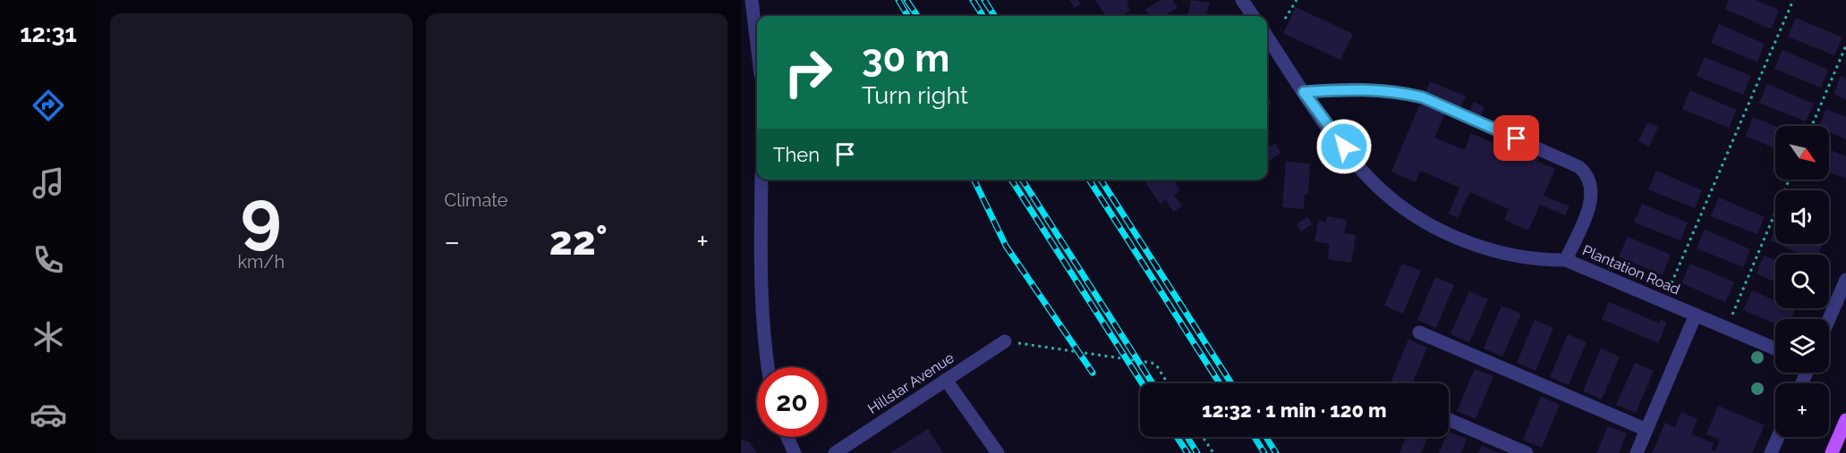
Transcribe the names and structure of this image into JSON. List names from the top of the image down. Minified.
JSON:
{"streets":{"street":["Plantation Road","Hillstar Avenue"]},"north":"bottom right","page":{"tabs":"12:31","tile":[["9","km/h"],"Climate"],"turn":["30 m","Turn right"],"map_buttons":"+","then":"Then","heat":["−","22°","+"],"limit":"20","trip":"12:32 · 1 min · 120 m"}}
